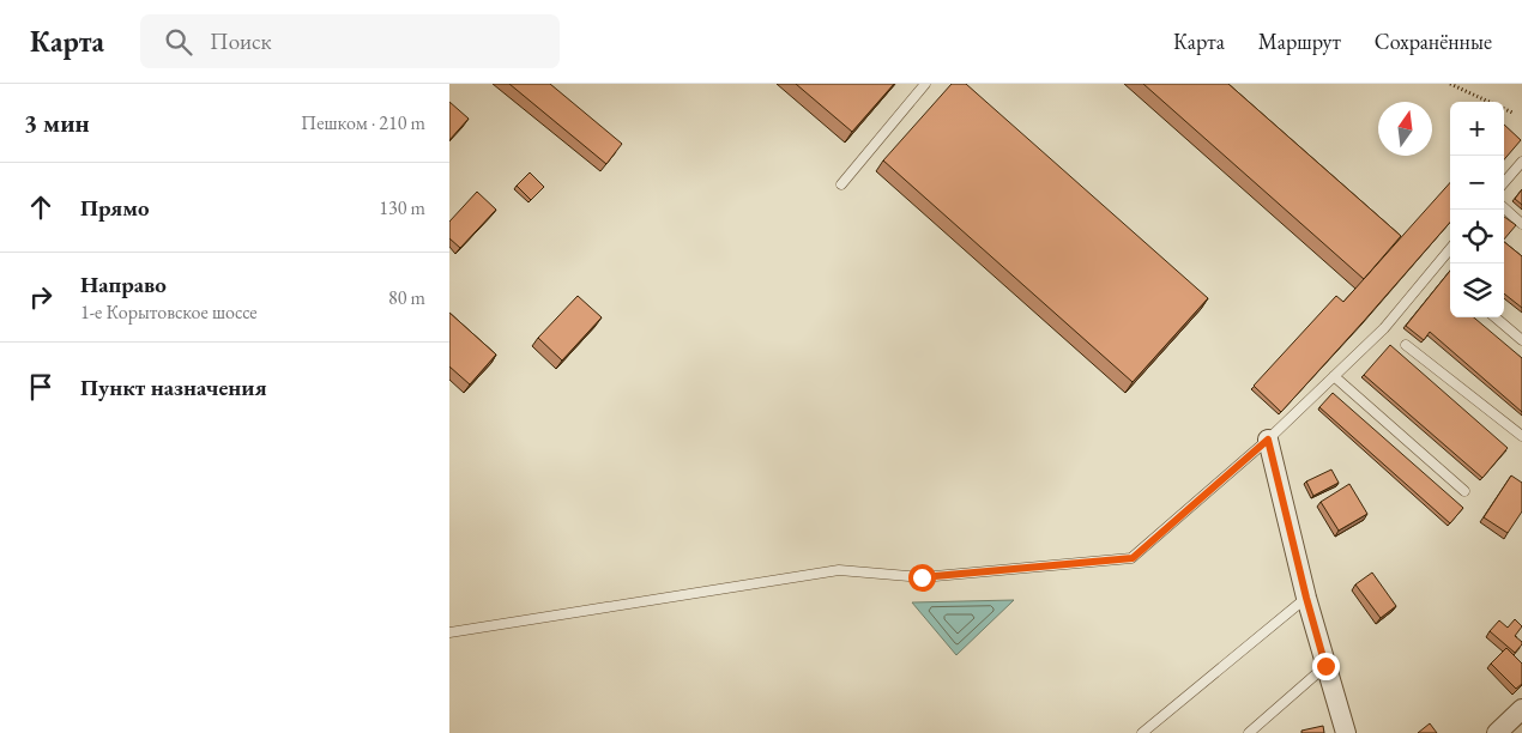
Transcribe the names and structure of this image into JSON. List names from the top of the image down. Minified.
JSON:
{"north":"top","page":{"header":"Карта","search":"Поиск","nav":["Карта","Маршрут","Сохранённые"],"heading":["3 мин","Пешком · 210 m"],"map_buttons":["+","−"],"list":[["Прямо","130 m"],["Направо","1-е Корытовское шоссе","80 m"],"Пункт назначения"]}}
